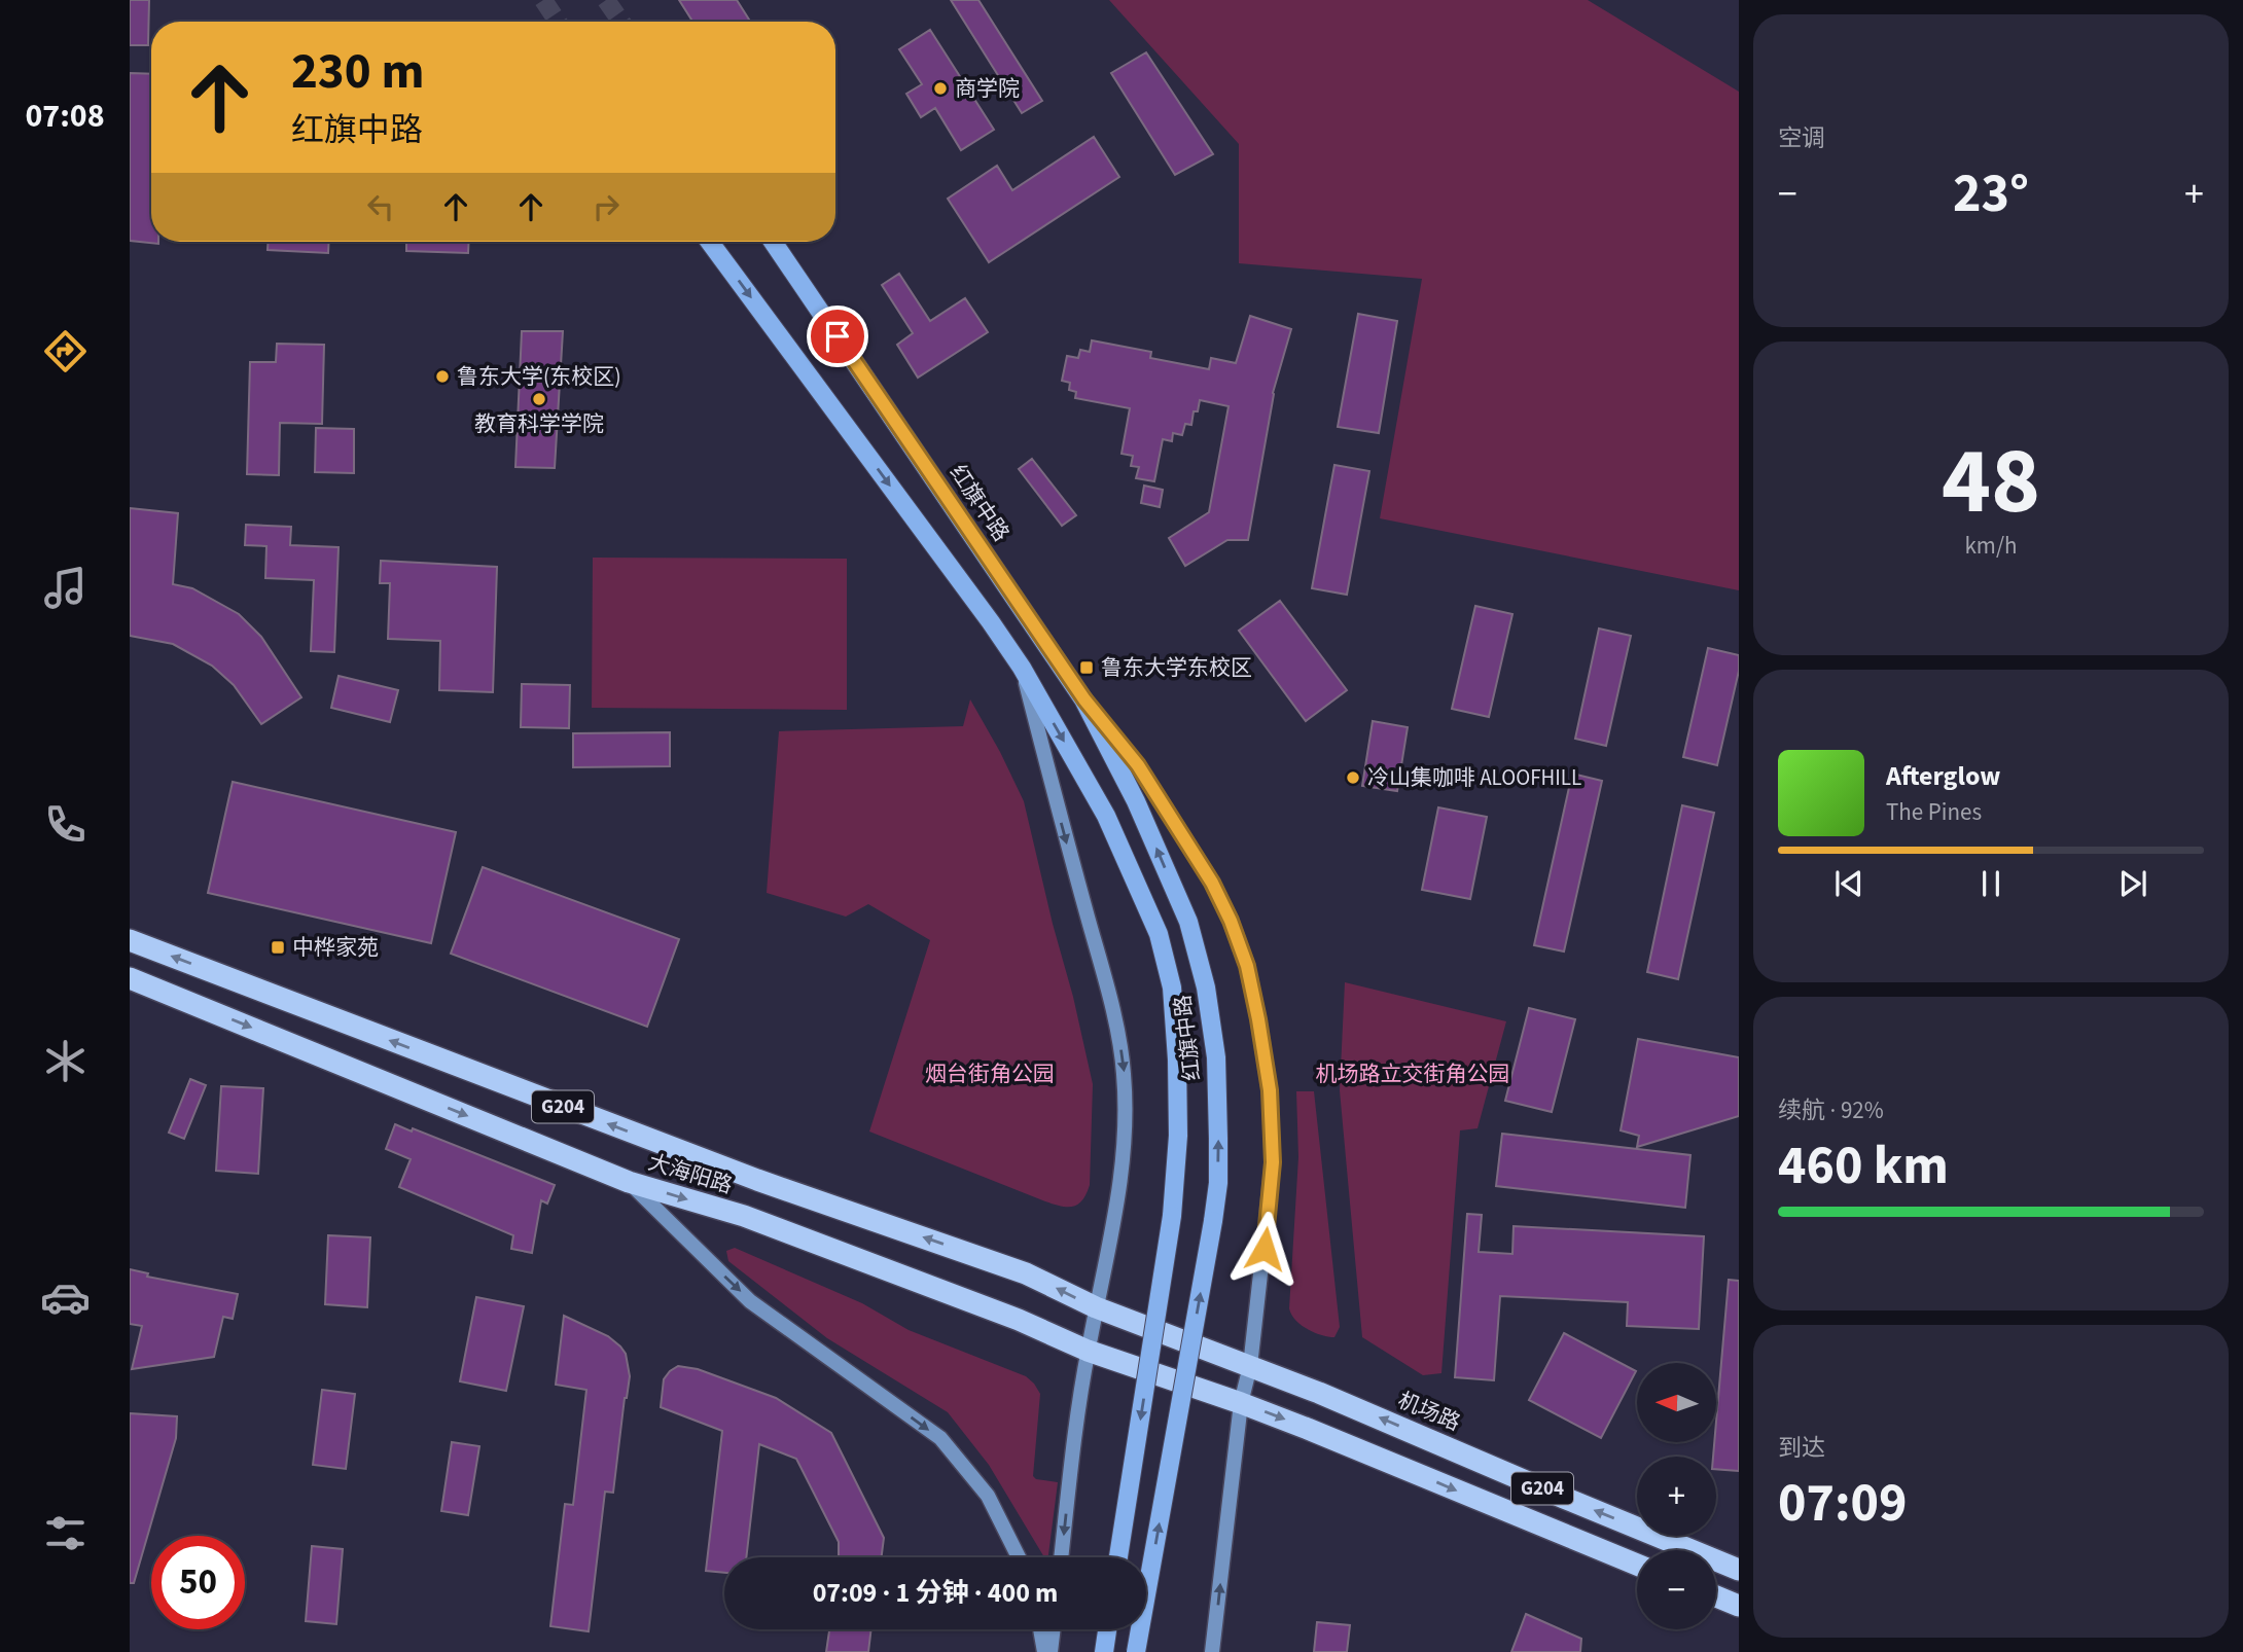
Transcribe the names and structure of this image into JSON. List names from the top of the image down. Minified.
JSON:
{"streets":{"highway":["G204","大海阳路","机场路"],"main road":["红旗中路"]},"crossings":[["G204","大海阳路"],["大海阳路","机场路"]],"parks":["烟台街角公园","机场路立交街角公园"],"places":{"other":["商学院","鲁东大学(东校区)","教育科学学院","冷山集咖啡 ALOOFHILL"],"transit":["鲁东大学东校区","中桦家苑"]},"north":"left","page":{"tabs":"07:08","tile":["空调",["48","km/h"],["续航 · 92%","460 km"],["到达","07:09"]],"turn":["230 m","红旗中路"],"heat":["−","23°","+"],"song":["Afterglow","The Pines"],"map_buttons":["+","−"],"limit":"50","trip":"07:09 · 1 分钟 · 400 m"}}
